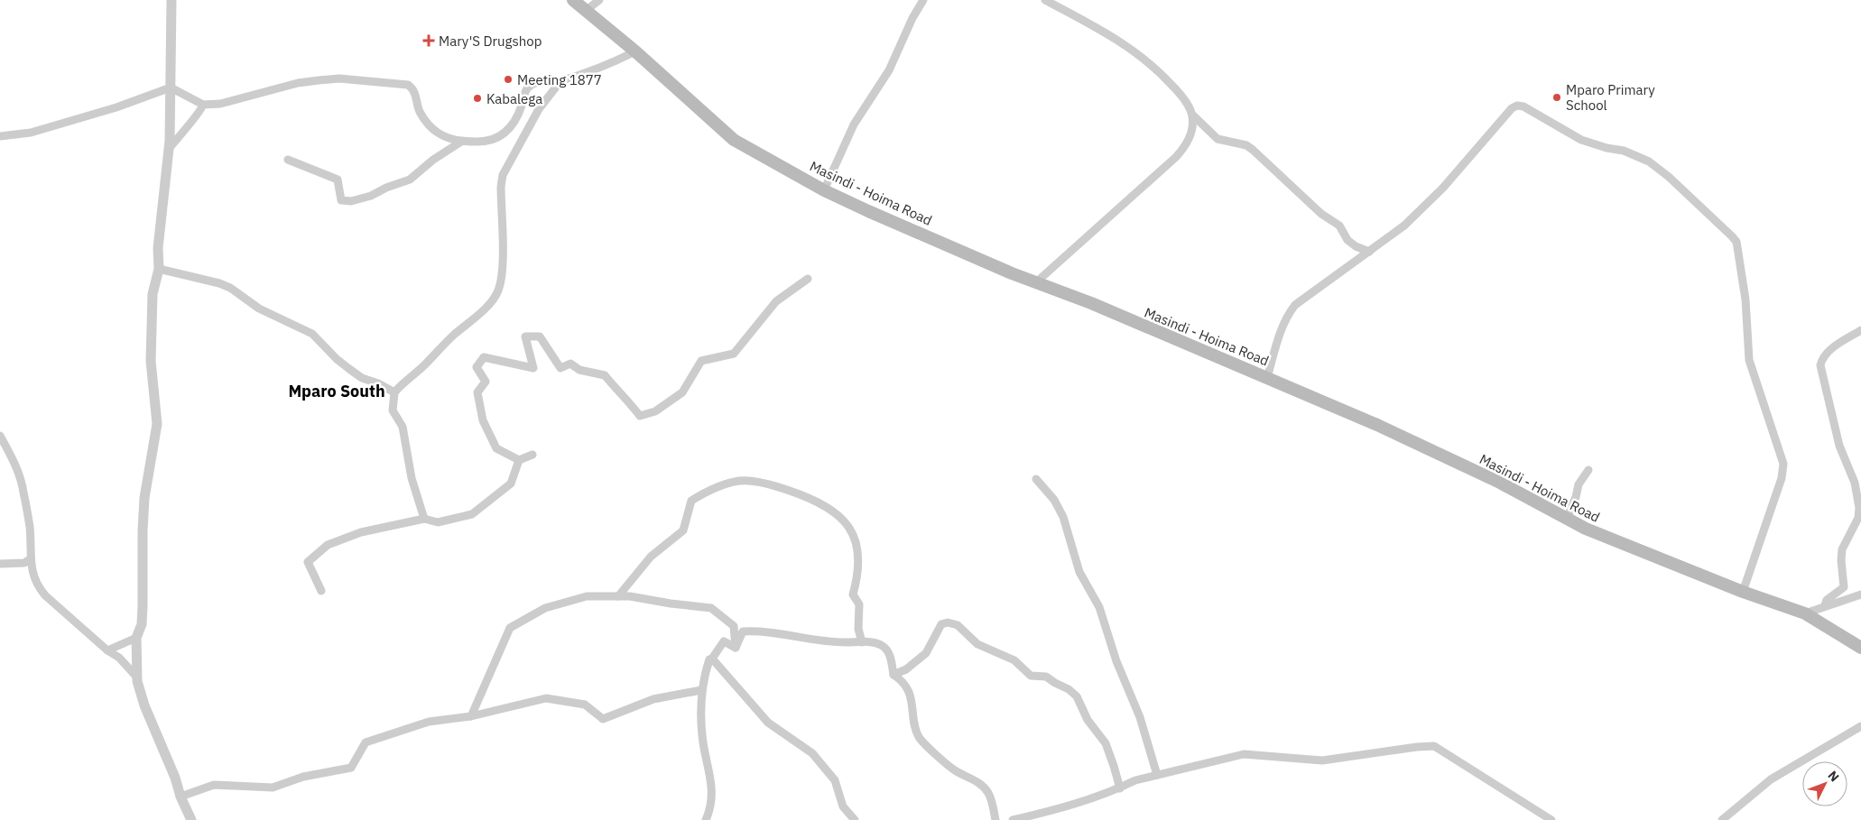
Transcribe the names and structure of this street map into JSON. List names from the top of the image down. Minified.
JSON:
{"streets":{"main road":["Masindi - Hoima Road"]},"districts":["Mparo South"],"places":{"health":["Mary'S Drugshop"],"other":["Meeting 1877","Mparo Primary School","Kabalega"]},"north":"top right"}
